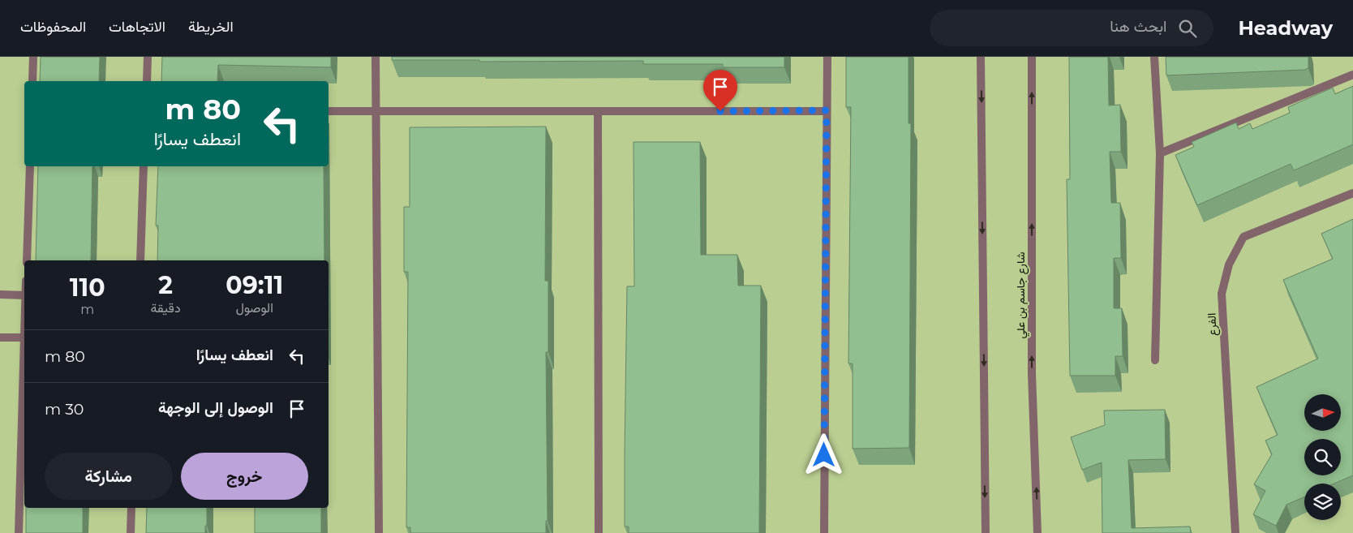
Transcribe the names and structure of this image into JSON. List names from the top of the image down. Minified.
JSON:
{"streets":{"street":["شارع جاسم بن علي","الفرع"]},"north":"right","page":{"header":"Headway","search":"ابحث هنا","nav":["الخريطة","الاتجاهات","المحفوظات"],"turn":["80 m","انعطف يسارًا"],"eta":["09:11","الوصول","2","دقيقة","110","m"],"list":[{"name":"انعطف يسارًا","value":"80 m"},{"name":"الوصول إلى الوجهة","value":"30 m"}],"buttons":["خروج","مشاركة"]}}
